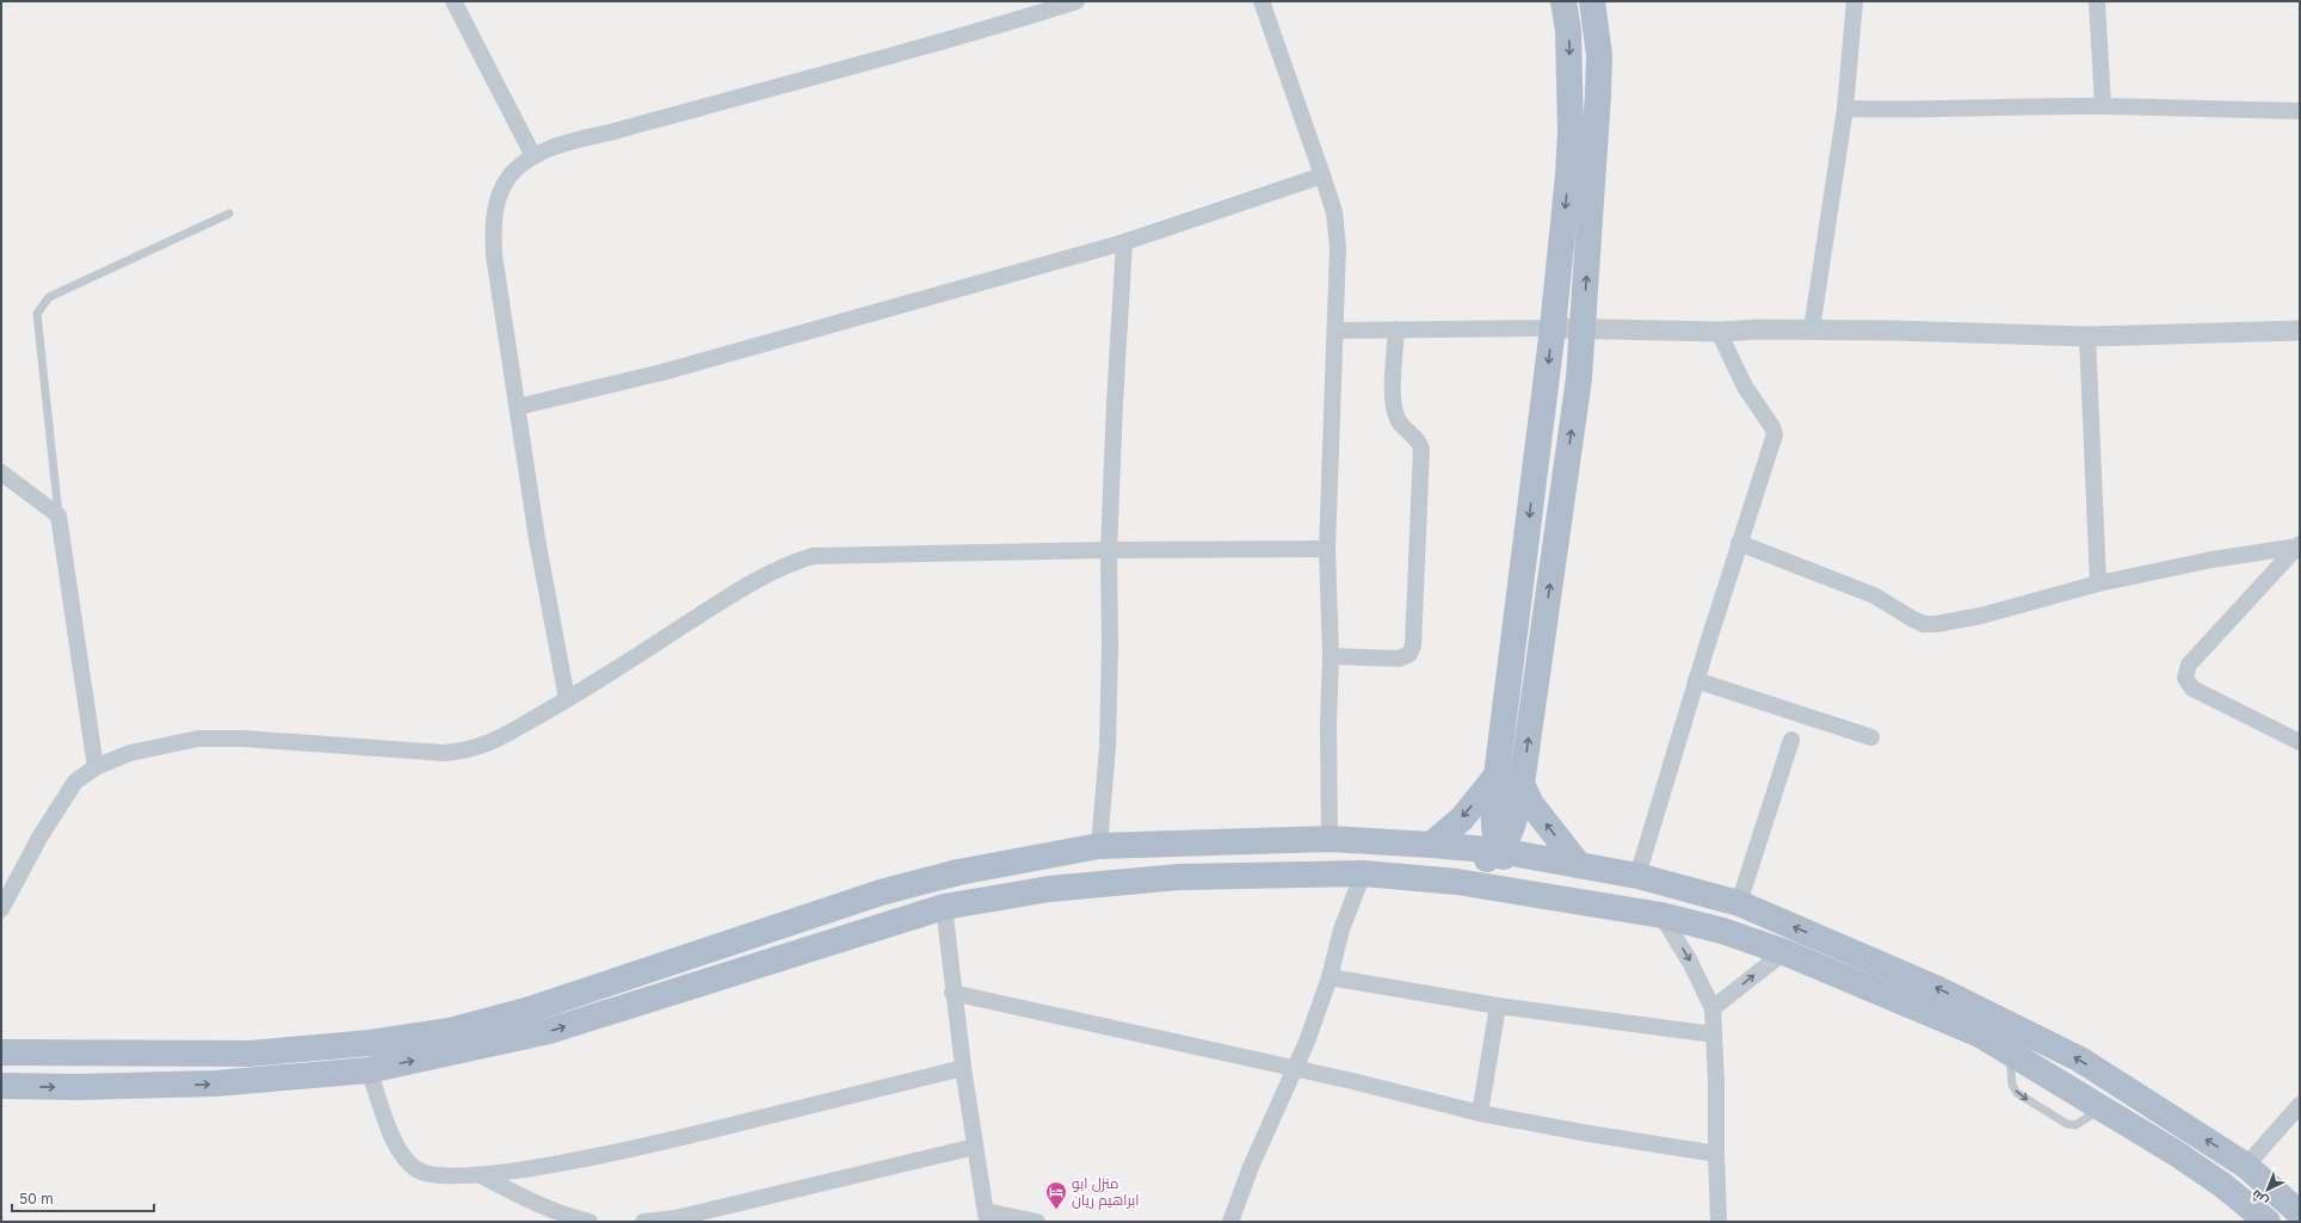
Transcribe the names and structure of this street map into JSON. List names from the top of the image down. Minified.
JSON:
{"places":{"hotel":["منزل ابو ابراهيم ريان"]},"scale_bar":"50 m","north":"bottom left"}
